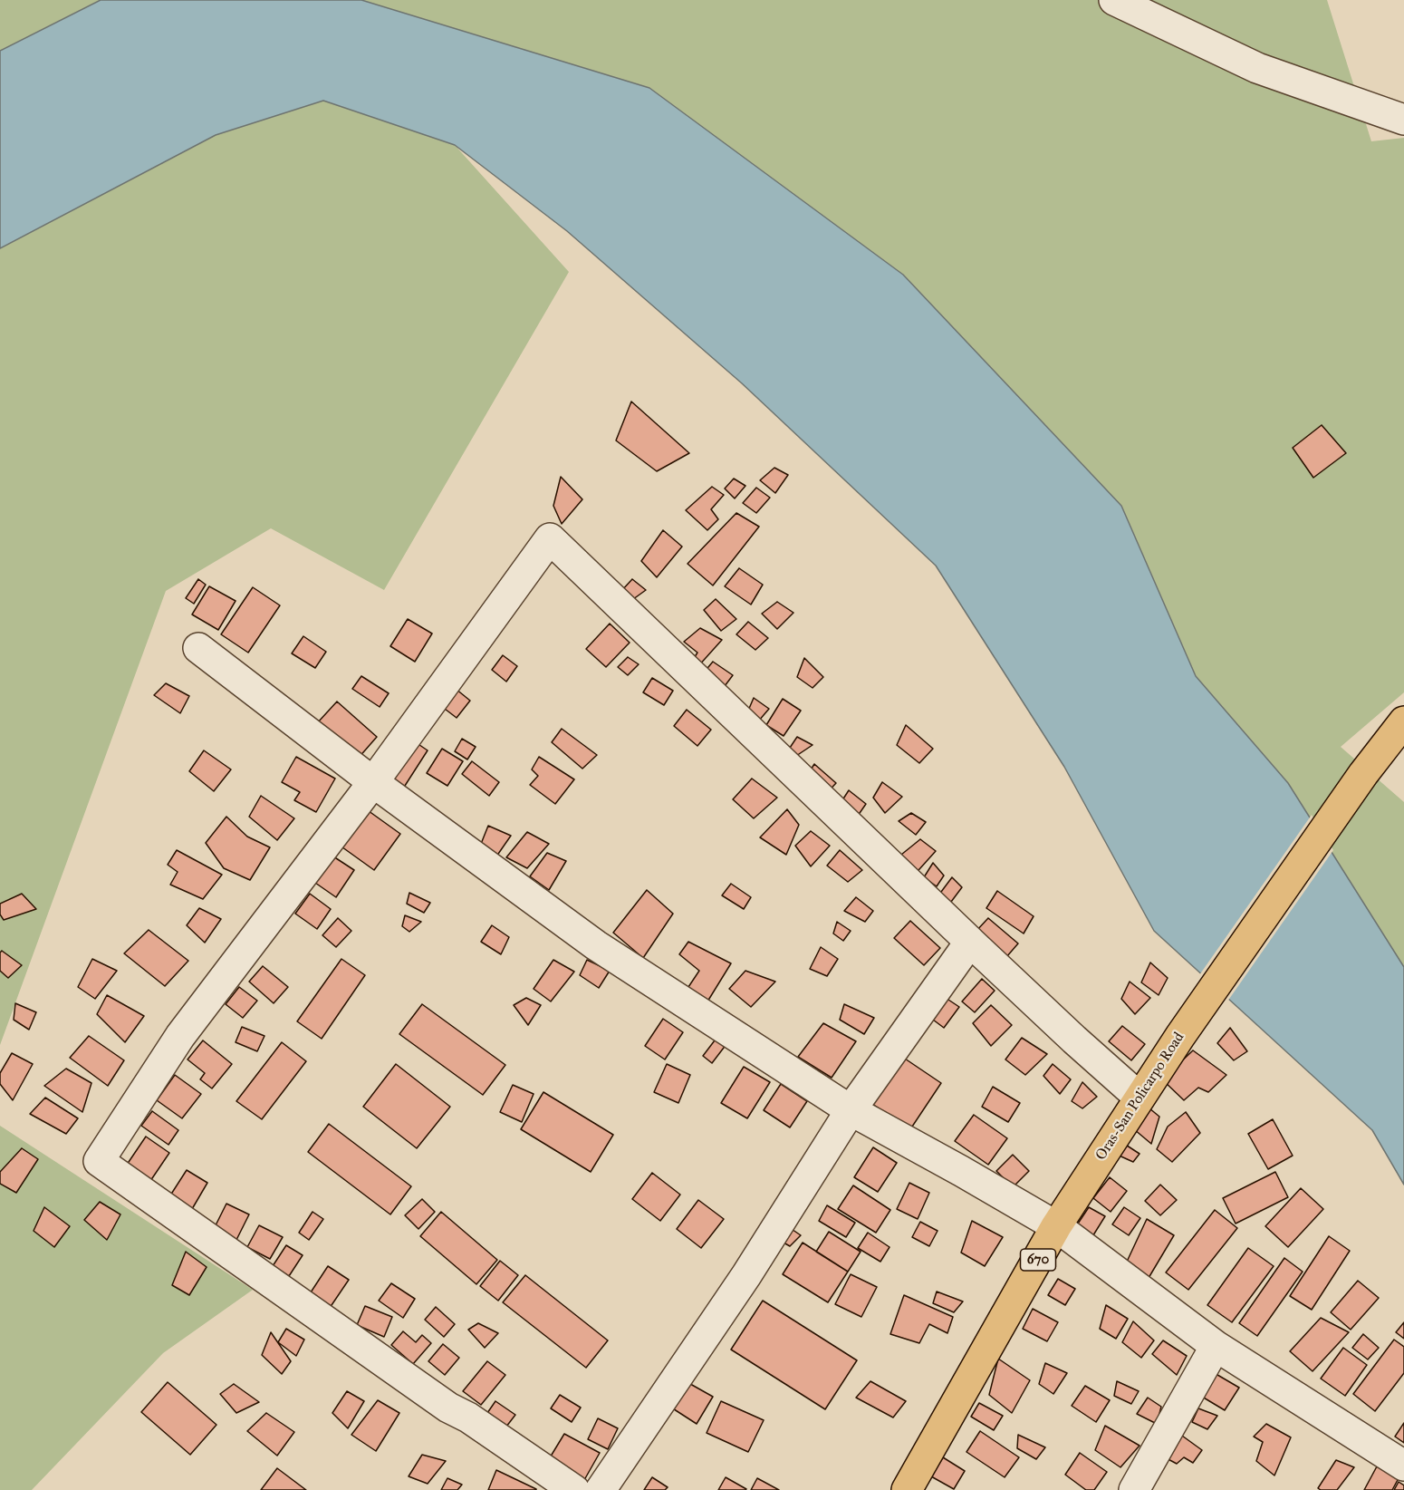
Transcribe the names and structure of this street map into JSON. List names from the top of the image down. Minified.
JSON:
{"streets":{"main road":["Oras-San Policarpo Road","670"]}}
